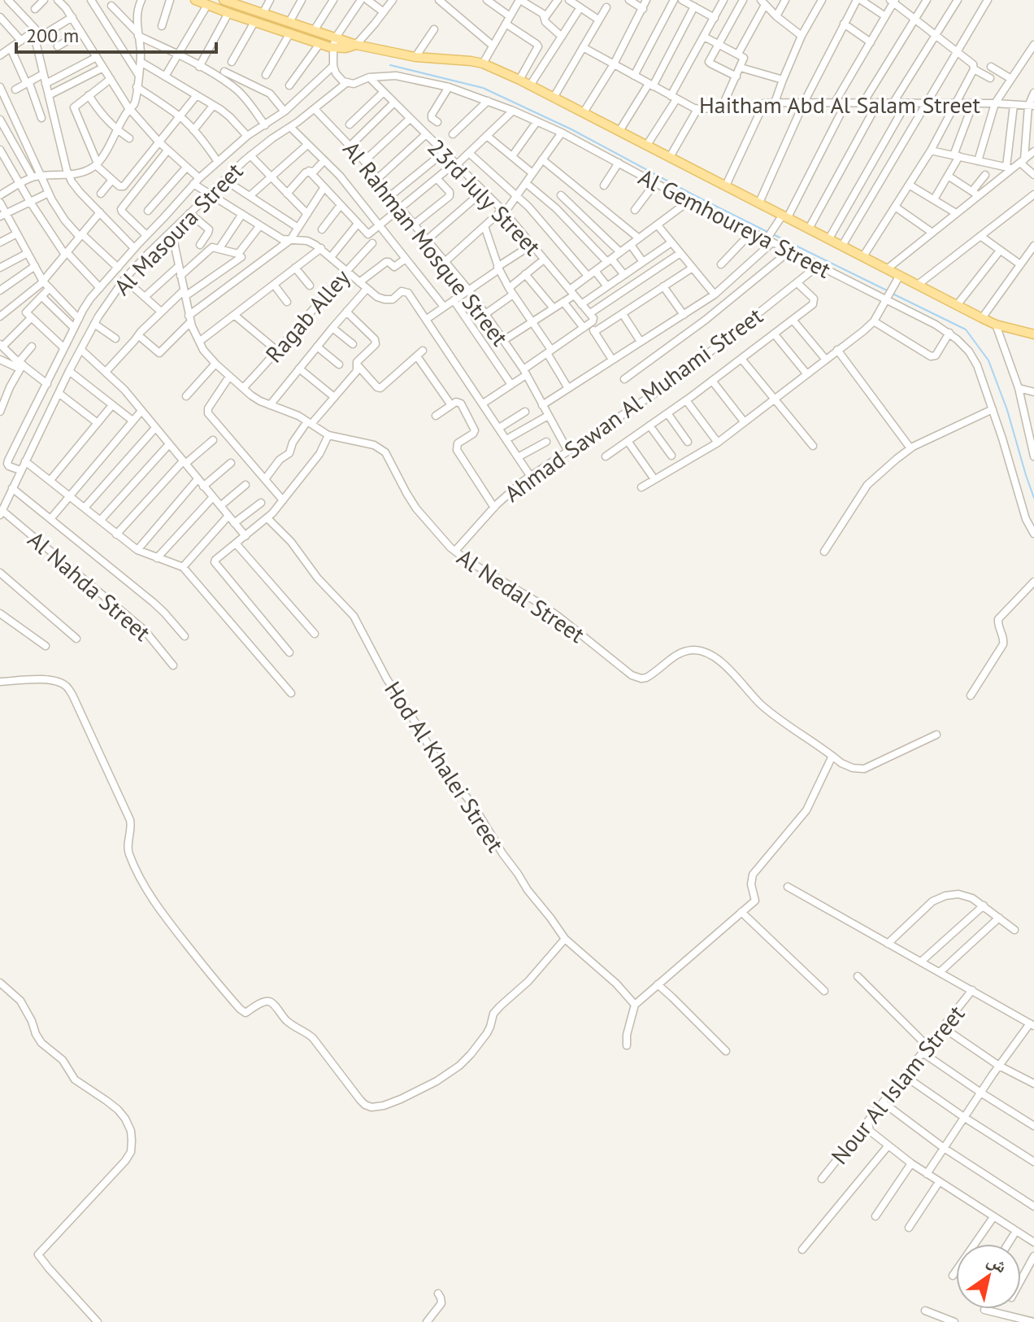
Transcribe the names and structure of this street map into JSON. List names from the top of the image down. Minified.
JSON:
{"streets":{"main road":["Al Gemhoureya Street"],"street":["Haitham Abd Al Salam Street","23rd July Street","Al Masoura Street","Al Rahman Mosque Street","Ragab Alley","Ahmad Sawan Al Muhami Street","Al Nahda Street","Al Nedal Street","Hod Al Khalei Street","Nour Al Islam Street"]},"crossings":[["23rd July Street","Al Gemhoureya Street"],["Al Gemhoureya Street","Al Masoura Street"],["Al Gemhoureya Street","Ahmad Sawan Al Muhami Street"],["Al Masoura Street","Al Rahman Mosque Street"],["Al Masoura Street","Al Nahda Street"],["Al Masoura Street","Al Nedal Street"],["Al Rahman Mosque Street","Ahmad Sawan Al Muhami Street"],["Ragab Alley","Al Nedal Street"],["Ahmad Sawan Al Muhami Street","Al Nedal Street"]],"scale_bar":"200 m","north":"top right"}
